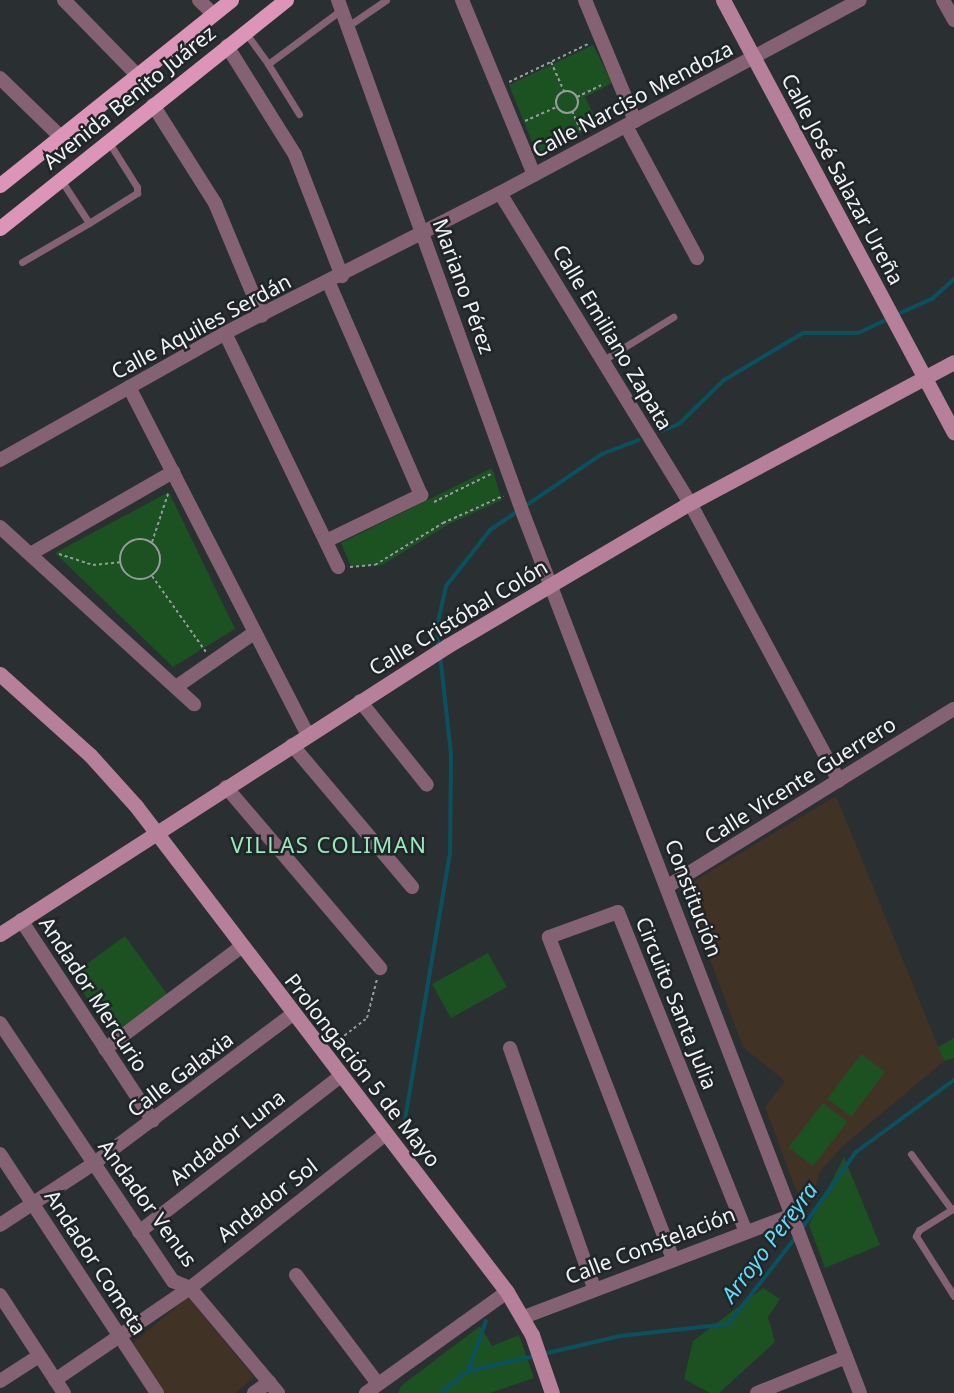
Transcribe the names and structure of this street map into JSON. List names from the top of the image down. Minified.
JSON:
{"streets":{"main road":["Avenida Benito Juárez"],"street":["Calle Narciso Mendoza","Calle José Salazar Ureña","Mariano Pérez","Calle Aquiles Serdán","Calle Emiliano Zapata","Calle Cristóbal Colón","Calle Vicente Guerrero","Constitución","Andador Mercurio","Circuito Santa Julia","Prolongación 5 de Mayo","Calle Galaxia","Andador Luna","Andador Sol","Andador Venus","Calle Constelación","Andador Cometa"]},"crossings":[["Calle Narciso Mendoza","Calle José Salazar Ureña"],["Calle Narciso Mendoza","Mariano Pérez"],["Calle Narciso Mendoza","Calle Aquiles Serdán"],["Calle Narciso Mendoza","Calle Emiliano Zapata"],["Calle José Salazar Ureña","Calle Cristóbal Colón"],["Mariano Pérez","Calle Aquiles Serdán"],["Mariano Pérez","Calle Cristóbal Colón"],["Mariano Pérez","Constitución"],["Calle Emiliano Zapata","Calle Cristóbal Colón"],["Calle Emiliano Zapata","Calle Vicente Guerrero"],["Calle Cristóbal Colón","Constitución"],["Calle Cristóbal Colón","Andador Mercurio"],["Calle Cristóbal Colón","Prolongación 5 de Mayo"],["Calle Vicente Guerrero","Constitución"],["Constitución","Calle Constelación"],["Andador Mercurio","Calle Galaxia"],["Circuito Santa Julia","Calle Constelación"],["Prolongación 5 de Mayo","Calle Galaxia"],["Prolongación 5 de Mayo","Andador Luna"],["Prolongación 5 de Mayo","Andador Sol"],["Prolongación 5 de Mayo","Calle Constelación"],["Calle Galaxia","Andador Venus"],["Calle Galaxia","Andador Cometa"],["Andador Luna","Andador Venus"],["Andador Sol","Andador Venus"],["Andador Sol","Andador Cometa"]],"districts":["VILLAS COLIMAN"],"water":["Arroyo Pereyra"]}
